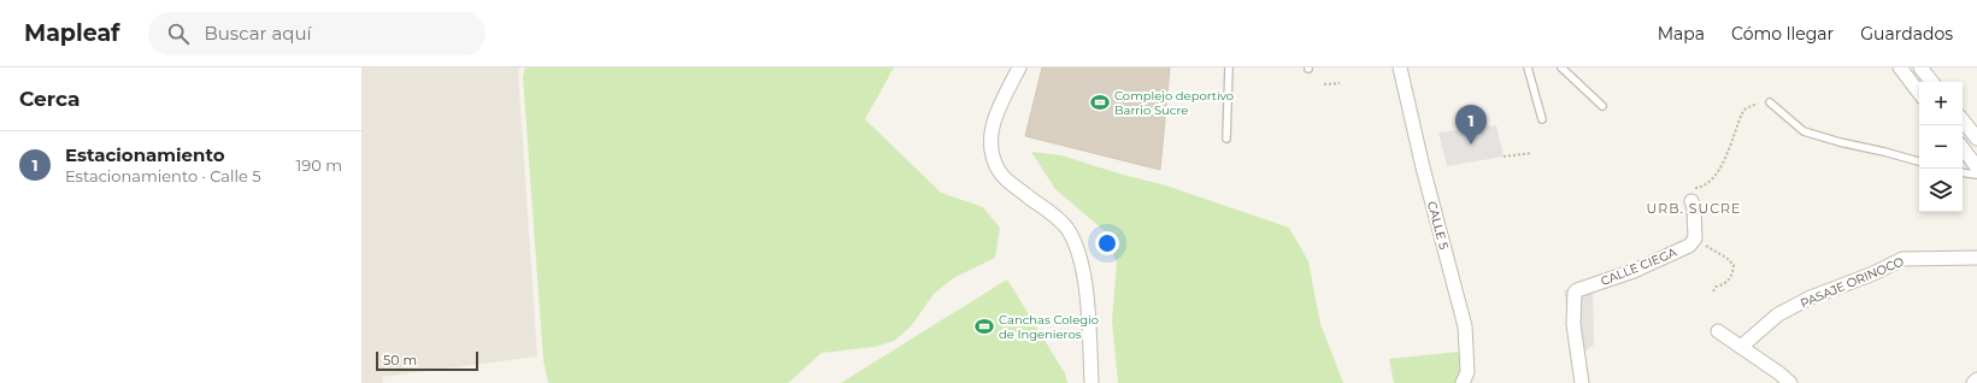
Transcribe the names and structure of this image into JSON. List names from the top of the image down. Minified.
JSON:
{"streets":{"street":["CALLE 5","CALLE CIEGA","PASAJE ORINOCO"]},"districts":["URB. SUCRE"],"places":{"sports":["Complejo deportivo Barrio Sucre","Canchas Colegio de Ingenieros"]},"scale_bar":"50 m","page":{"header":"Mapleaf","search":"Buscar aquí","nav":["Mapa","Cómo llegar","Guardados"],"heading":"Cerca","map_buttons":["+","−"],"pins":"1","list":[{"mark":"1","name":"Estacionamiento","note":"Estacionamiento · Calle 5","value":"190 m"}],"scale":"50 m"}}
